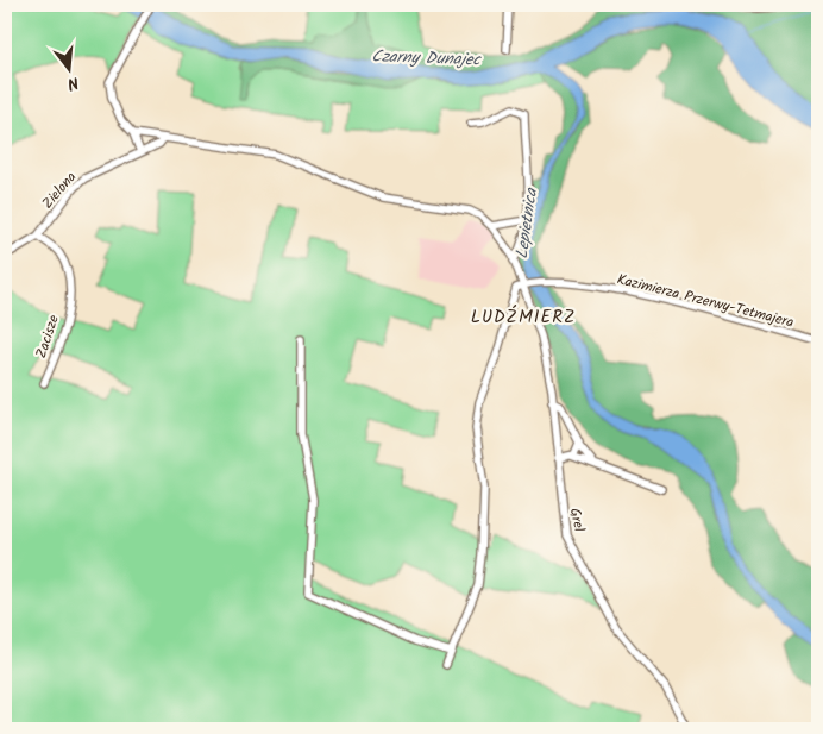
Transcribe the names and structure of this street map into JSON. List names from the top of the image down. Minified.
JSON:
{"streets":{"street":["Zielona","Kazimierza Przerwy-Tetmajera","Zacisze","Grel"]},"crossings":[["Zielona","Zacisze"],["Kazimierza Przerwy-Tetmajera","Grel"]],"districts":["LUDŹMIERZ"],"water":["Czarny Dunajec","Lepietnica"],"north":"bottom"}
